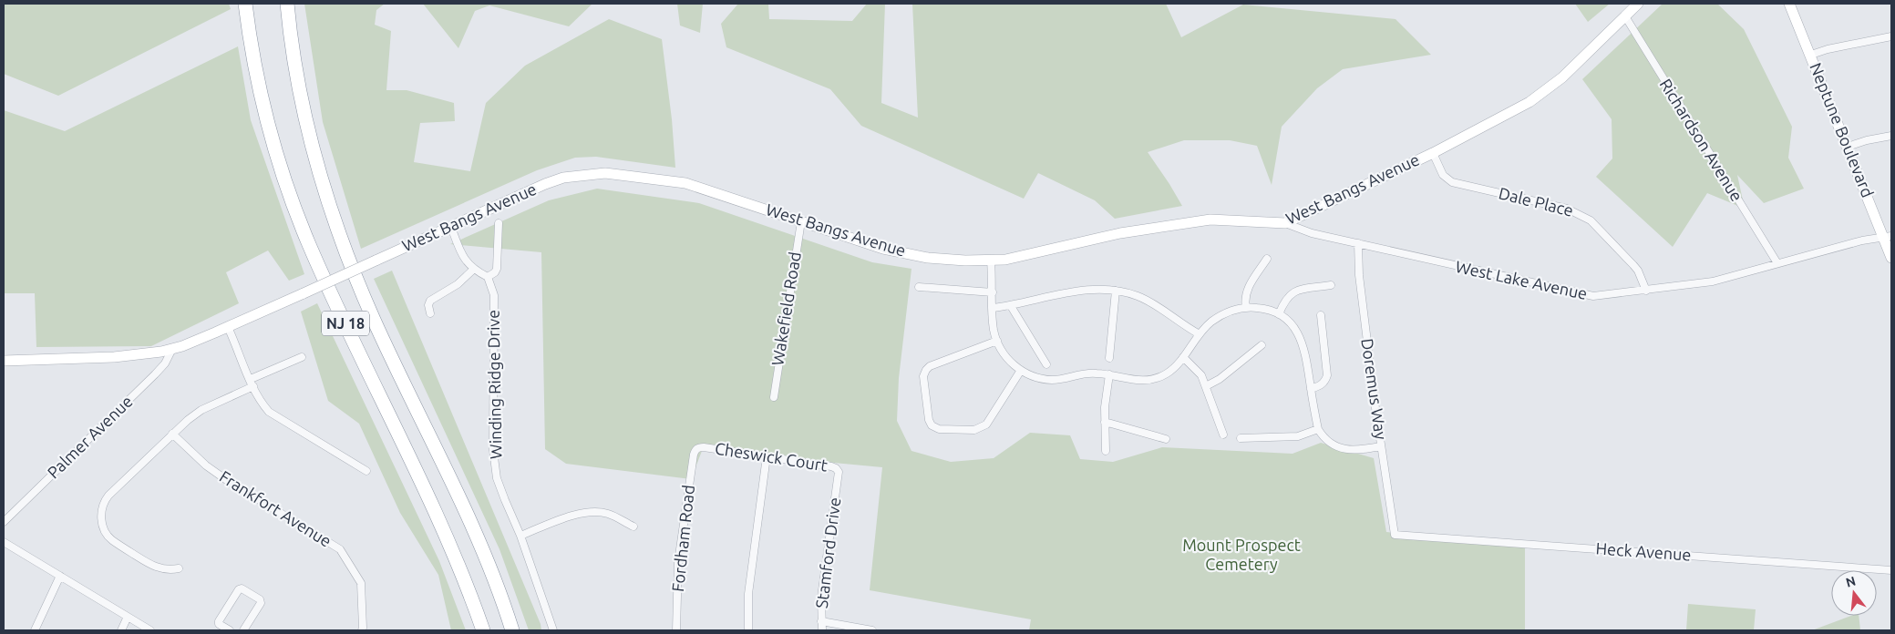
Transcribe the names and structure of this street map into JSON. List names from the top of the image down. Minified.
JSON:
{"streets":{"highway":["NJ 18"],"street":["Neptune Boulevard","Richardson Avenue","West Bangs Avenue","Dale Place","West Lake Avenue","Wakefield Road","Winding Ridge Drive","Doremus Way","Palmer Avenue","Cheswick Court","Frankfort Avenue","Fordham Road","Heck Avenue","Stamford Drive"]},"crossings":[["Neptune Boulevard","West Lake Avenue"],["Richardson Avenue","West Bangs Avenue"],["Richardson Avenue","West Lake Avenue"],["West Bangs Avenue","Dale Place"],["West Bangs Avenue","West Lake Avenue"],["West Bangs Avenue","Wakefield Road"],["West Bangs Avenue","Palmer Avenue"],["Dale Place","West Lake Avenue"],["West Lake Avenue","Doremus Way"],["Doremus Way","Heck Avenue"],["Cheswick Court","Fordham Road"],["Cheswick Court","Stamford Drive"]],"parks":["Mount Prospect Cemetery"],"north":"top"}
